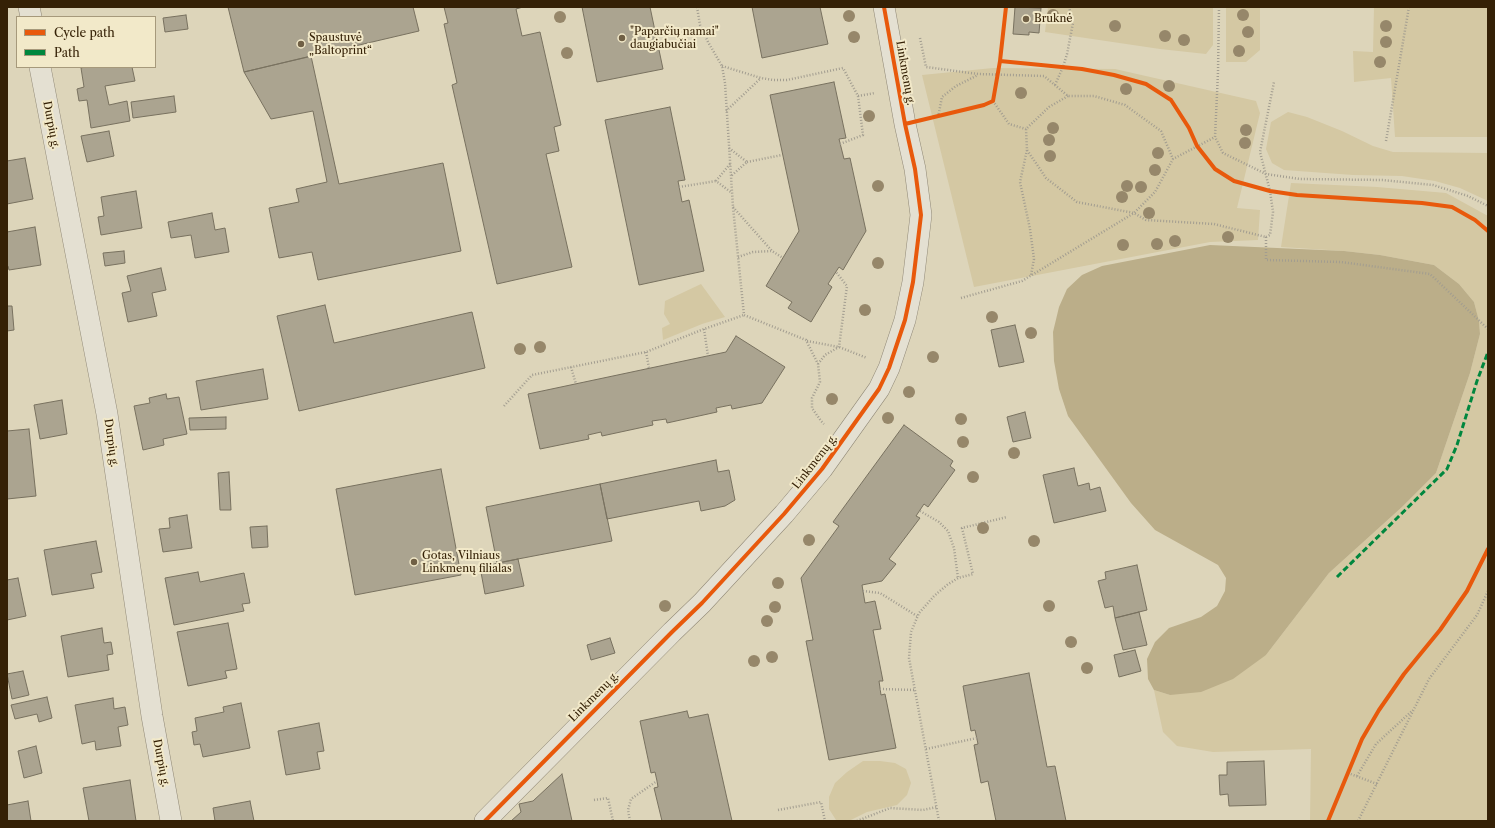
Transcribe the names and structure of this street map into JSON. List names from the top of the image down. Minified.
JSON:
{"streets":{"street":["Linkmenų g.","Durpių g."]},"places":["Bruknė","\"Paparčių namai\" daugiabučiai","Spaustuvė „Baltoprint“","Gotas, Vilniaus Linkmenų filialas"],"legend":["Cycle path","Path"]}
